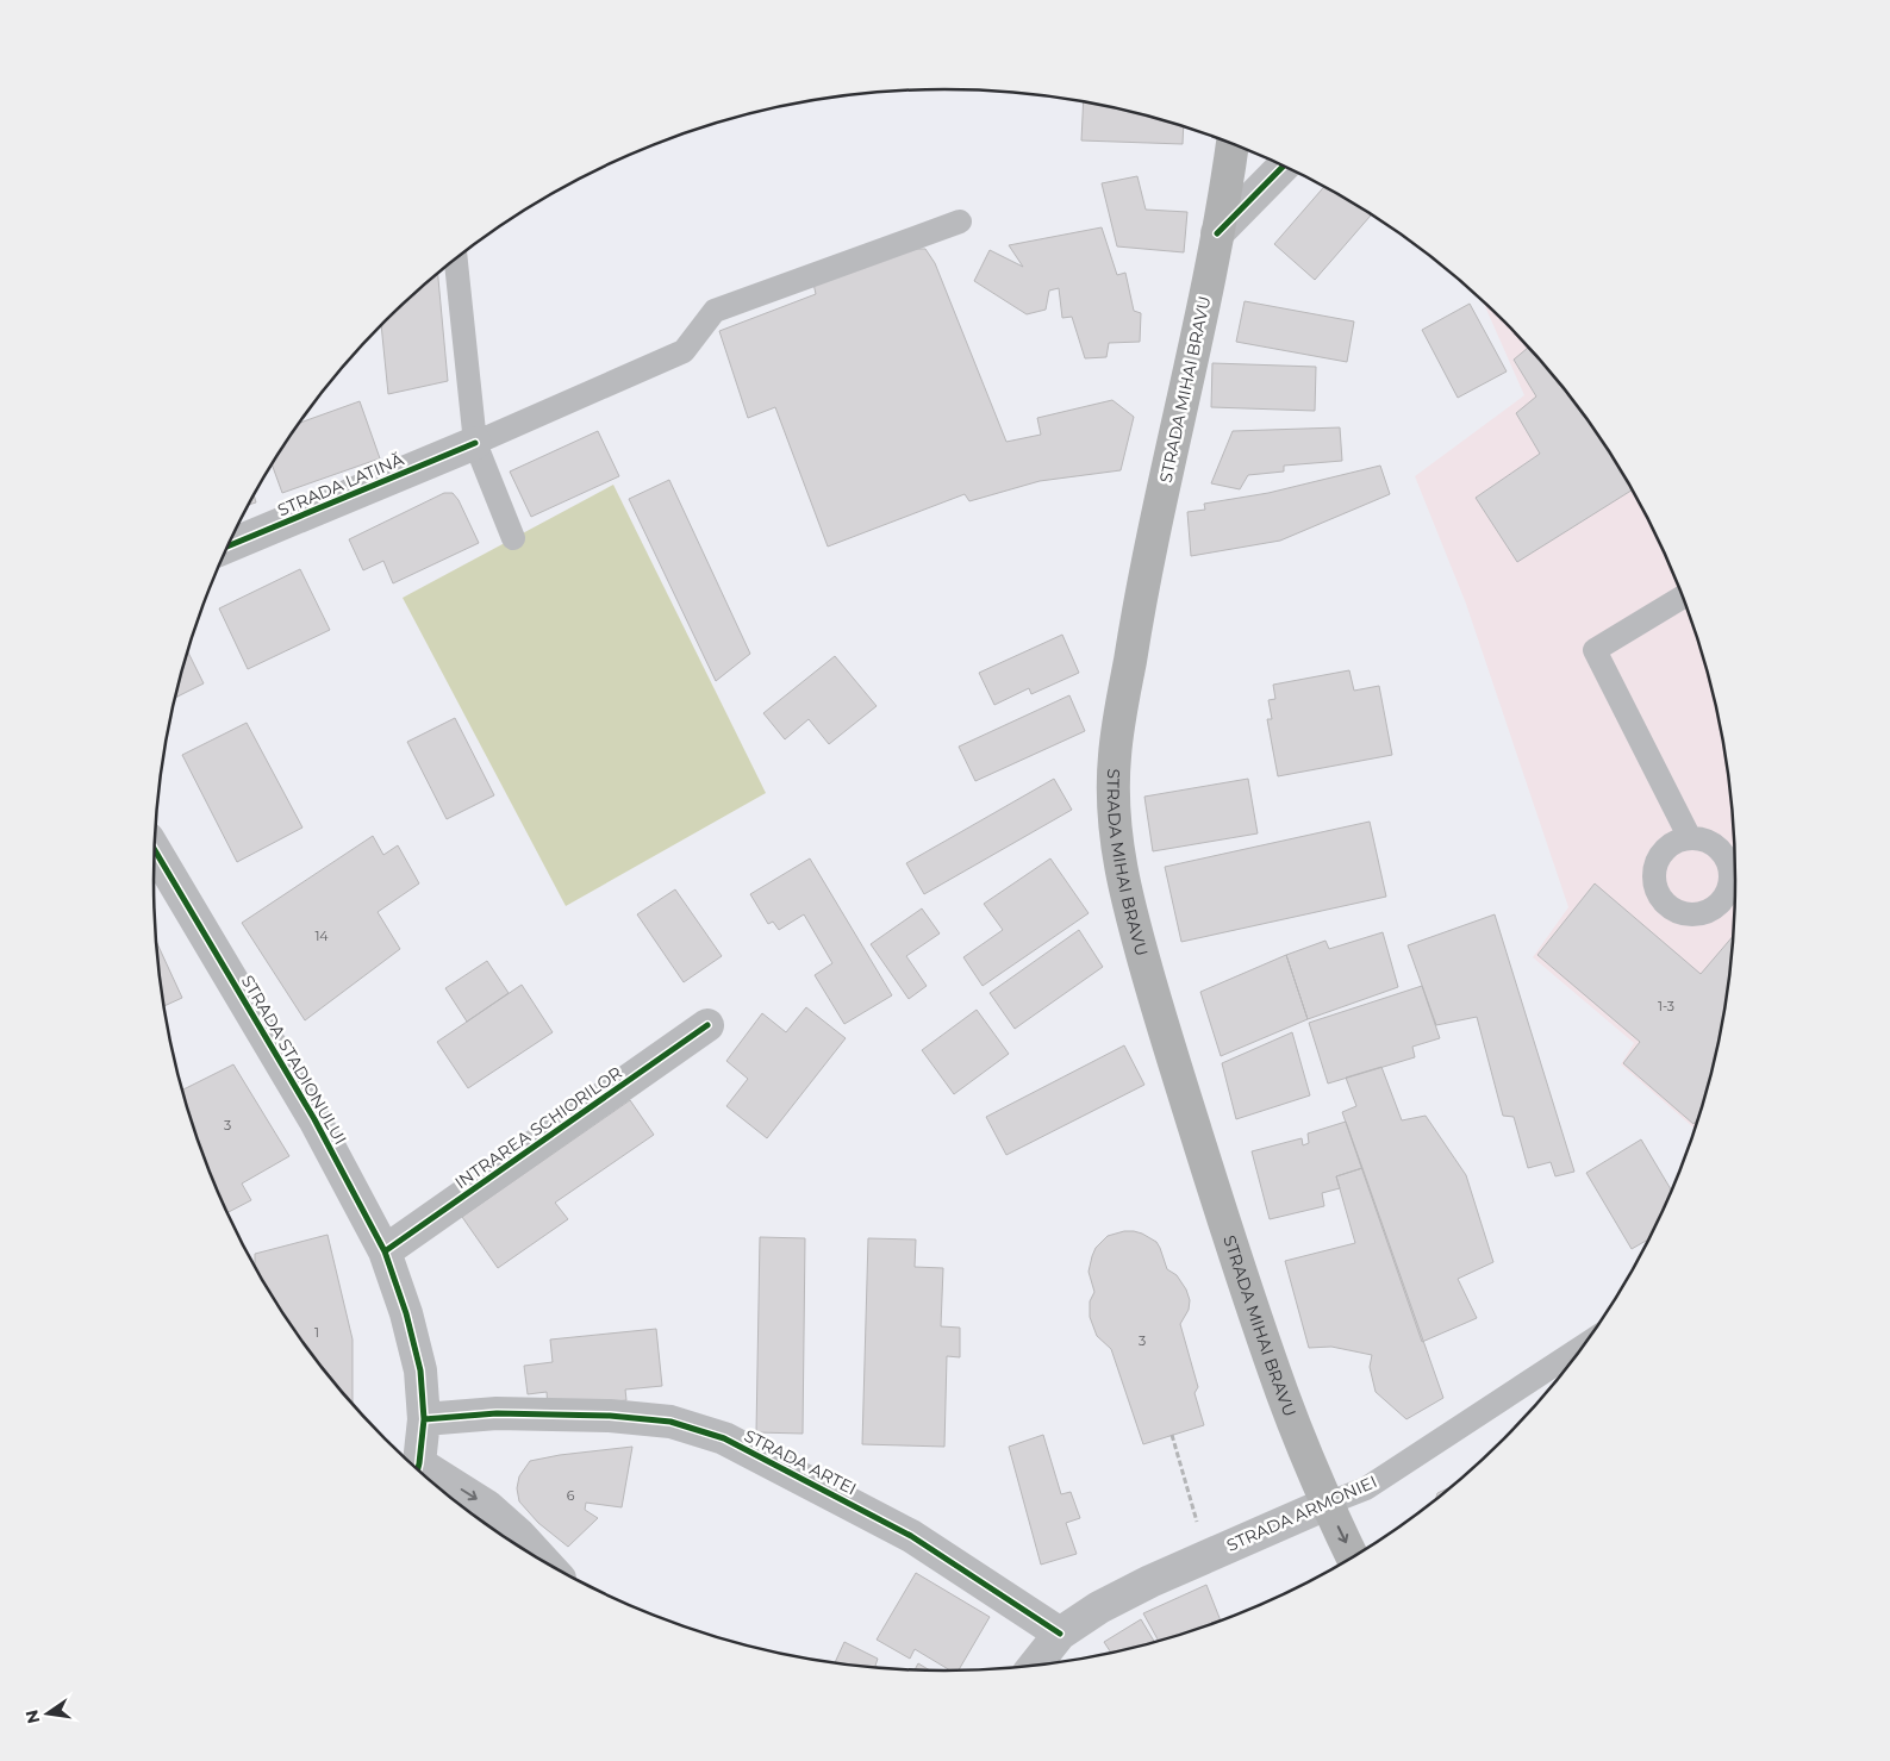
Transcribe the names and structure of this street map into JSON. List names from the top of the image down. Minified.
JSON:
{"streets":{"main road":["STRADA MIHAI BRAVU"],"street":["STRADA LATINĂ","STRADA STADIONULUI","INTRAREA SCHIORILOR","STRADA ARTEI","STRADA ARMONIEI"]},"crossings":[["STRADA MIHAI BRAVU","STRADA ARMONIEI"],["STRADA STADIONULUI","INTRAREA SCHIORILOR"],["STRADA STADIONULUI","STRADA ARTEI"],["STRADA ARTEI","STRADA ARMONIEI"]],"house_numbers":["14","1-3","3","1","3","6"],"north":"left"}
